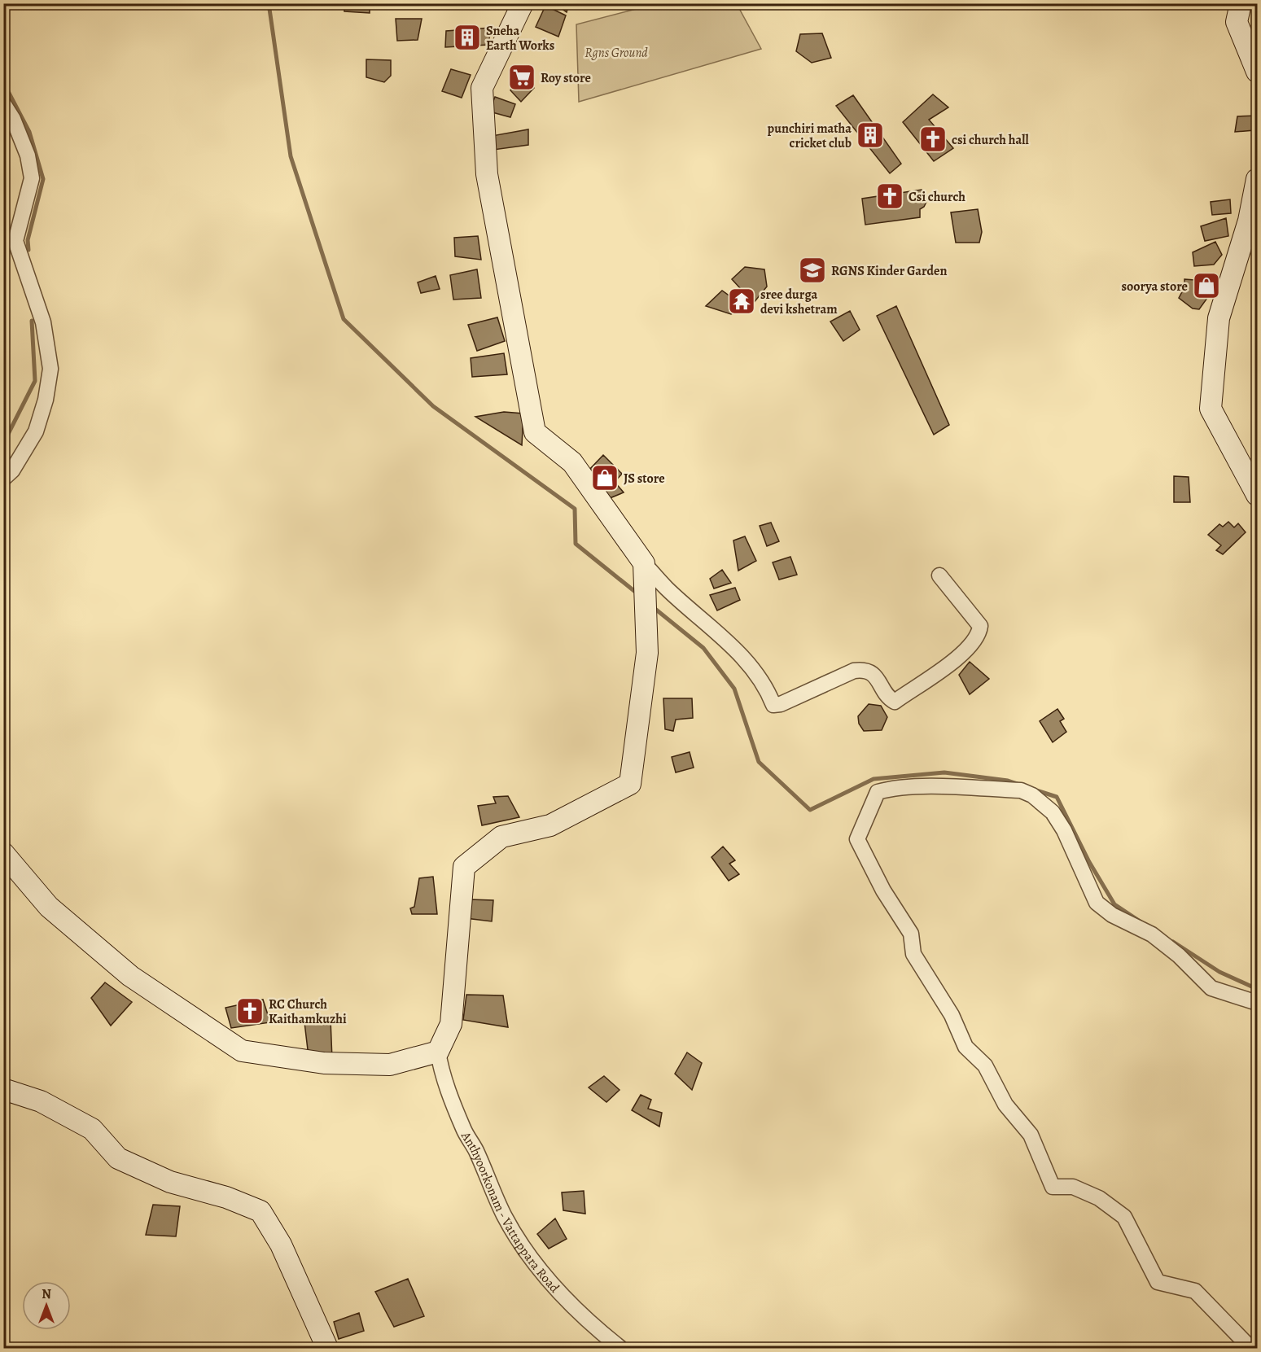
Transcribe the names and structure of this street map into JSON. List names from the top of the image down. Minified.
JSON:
{"streets":{"street":["Anthyoorkonam - Vattappara Road"]},"parks":["Rgns Ground"],"places":{"building":["Sneha Earth Works","punchiri matha cricket club"],"supermarket":["Roy store"],"church":["csi church hall","Csi church","RC Church Kaithamkuzhi"],"school or university":["RGNS Kinder Garden"],"shop":["soorya store","JS store"],"temple":["sree durga devi kshetram"]},"north":"top"}
